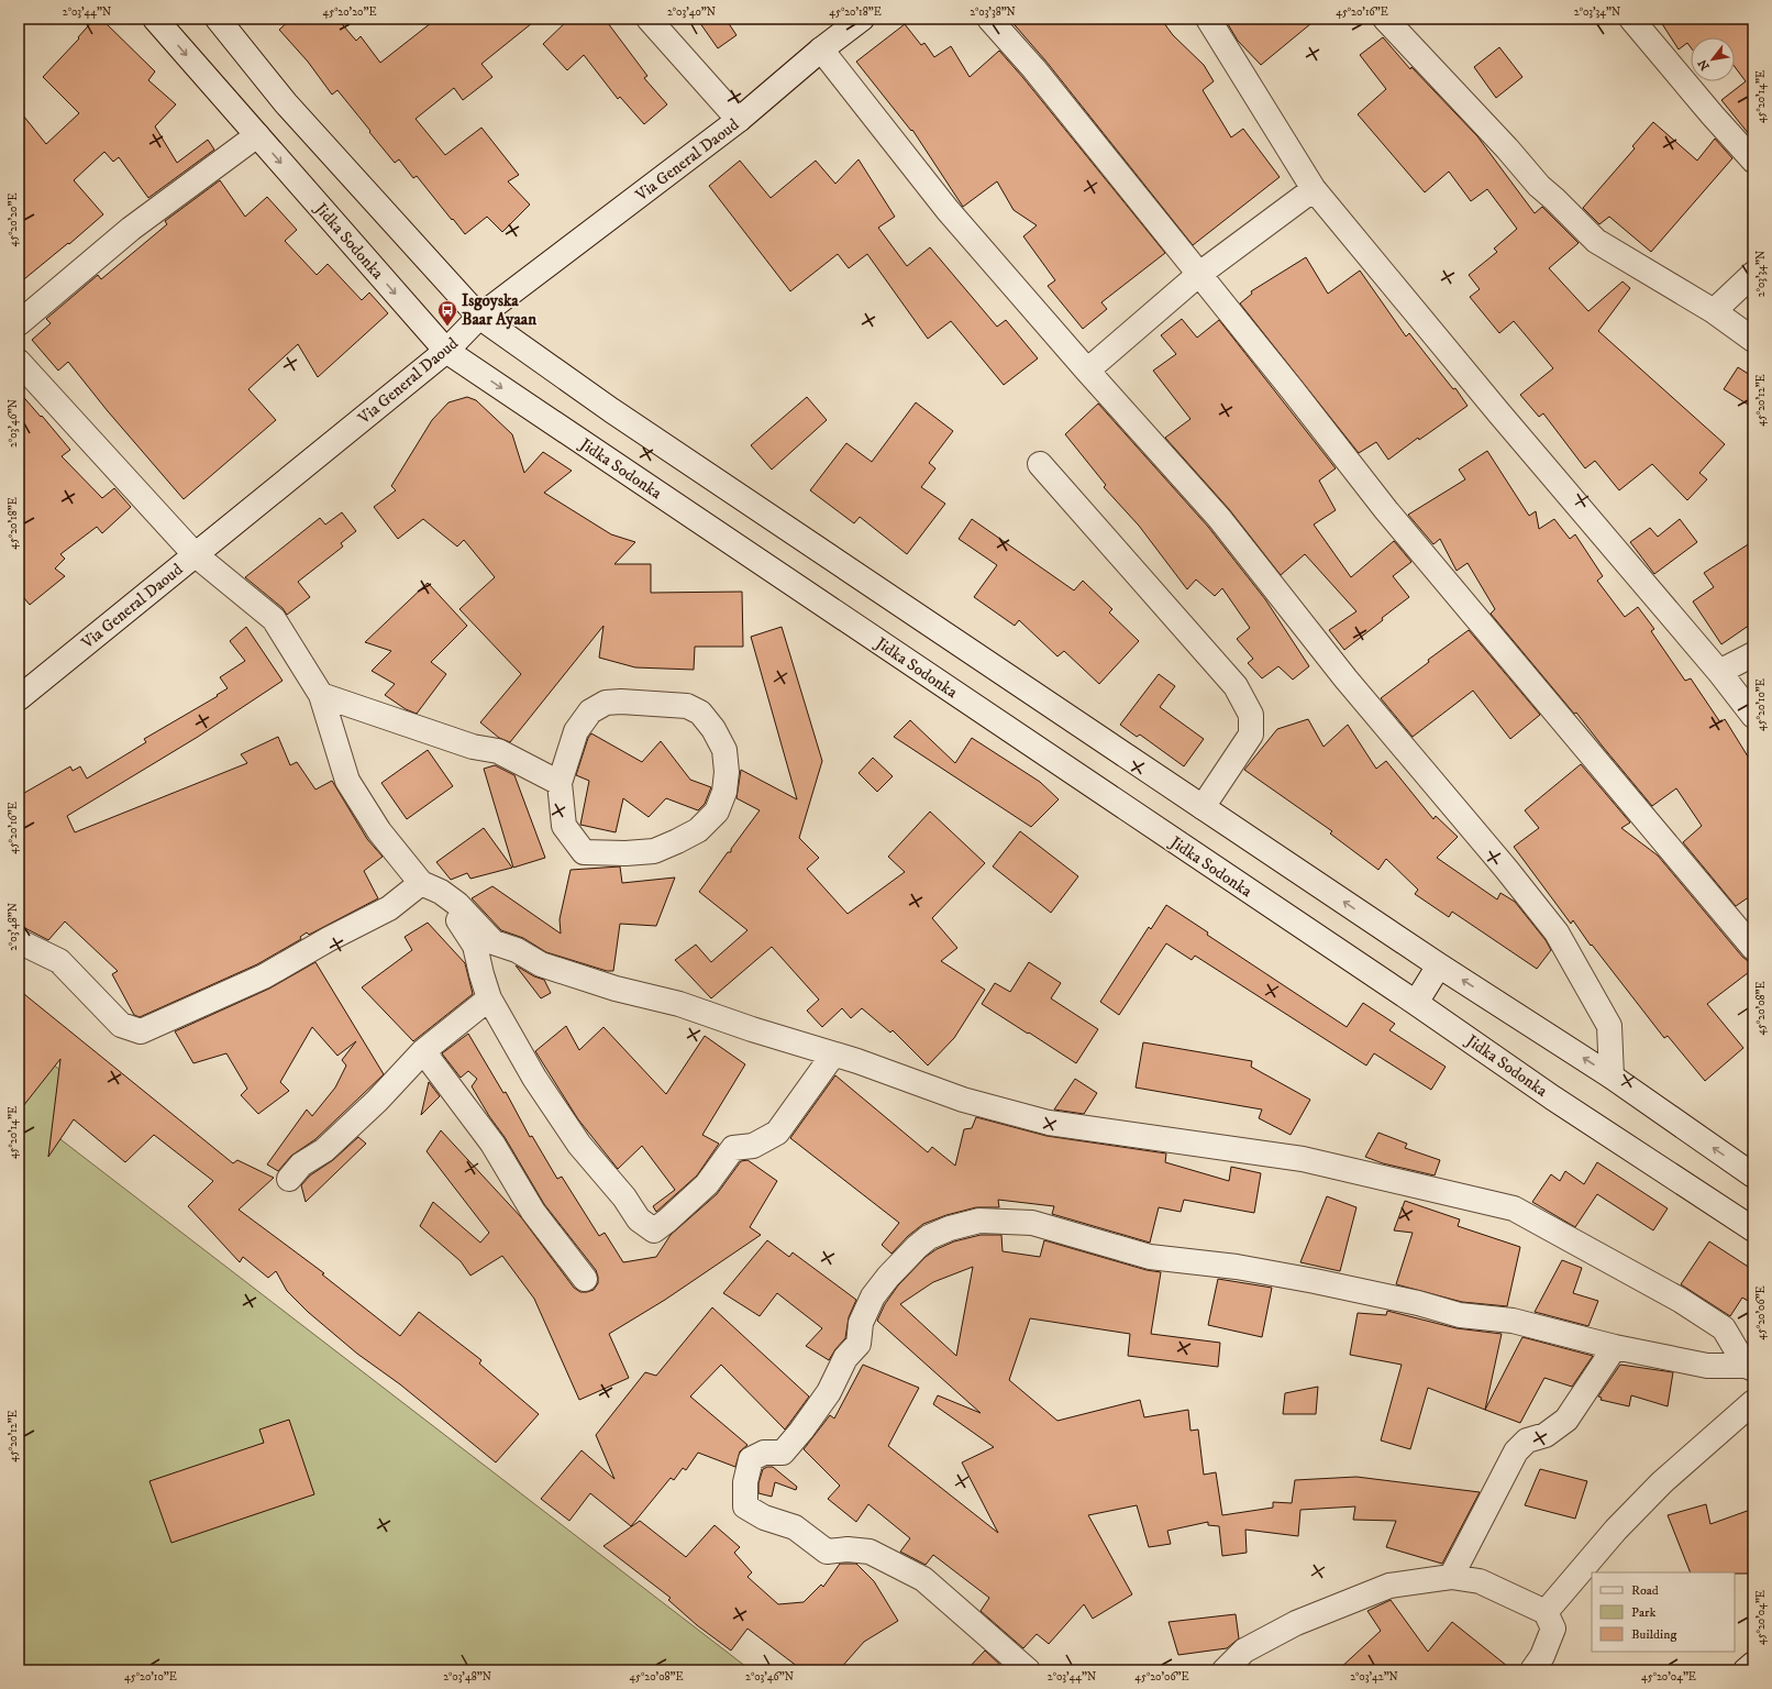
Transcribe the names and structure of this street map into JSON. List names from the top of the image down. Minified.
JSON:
{"streets":{"street":["Via General Daoud","Jidka Sodonka"]},"crossings":[["Via General Daoud","Jidka Sodonka"]],"places":{"bus stop":["Isgoyska Baar Ayaan"]},"legend":["Road","Park","Building"],"north":"bottom left","coordinates":["2°03'44\"N","45°20'20\"E","2°03'40\"N","45°20'18\"E","2°03'38\"N","45°20'16\"E","2°03'34\"N","45°20'14\"E","45°20'12\"E","2°03'46\"N","45°20'10\"E","2°03'48\"N","45°20'08\"E","45°20'06\"E","45°20'04\"E","2°03'42\"N"]}
